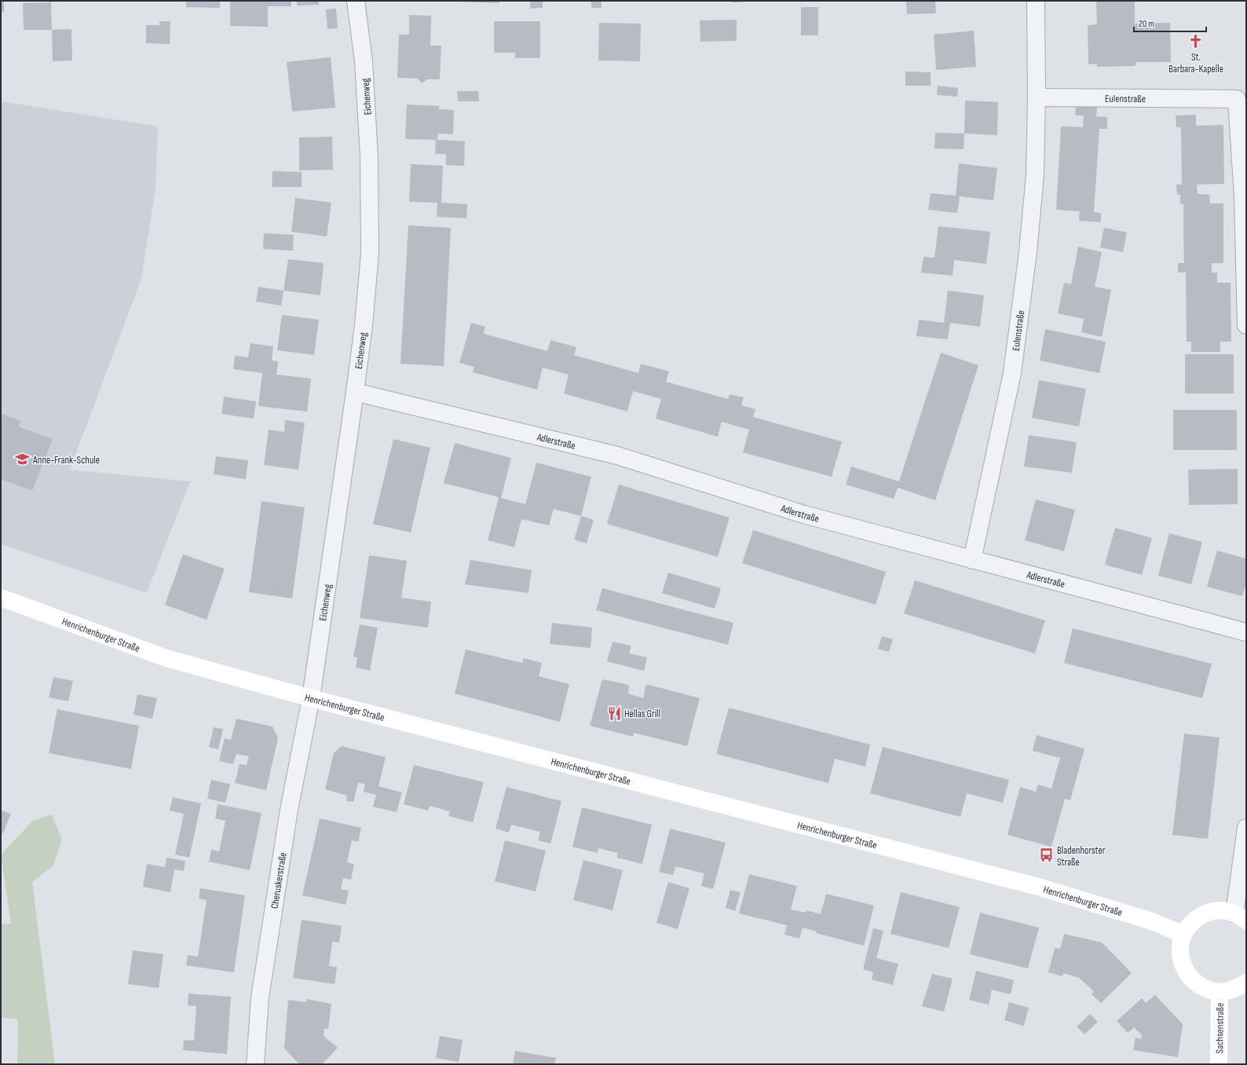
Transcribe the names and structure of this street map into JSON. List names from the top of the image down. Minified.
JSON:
{"streets":{"main road":["Henrichenburger Straße","Sachsenstraße"],"street":["Eichenweg","Eulenstraße","Adlerstraße","Cheruskerstraße"]},"crossings":[["Eichenweg","Adlerstraße"],["Eichenweg","Henrichenburger Straße"],["Eichenweg","Cheruskerstraße"],["Eulenstraße","Adlerstraße"],["Henrichenburger Straße","Cheruskerstraße"]],"places":{"church":["St. Barbara-Kapelle"],"school or university":["Anne-Frank-Schule"],"restaurant":["Hellas Grill"],"bus stop":["Bladenhorster Straße"]},"scale_bar":"20 m"}
